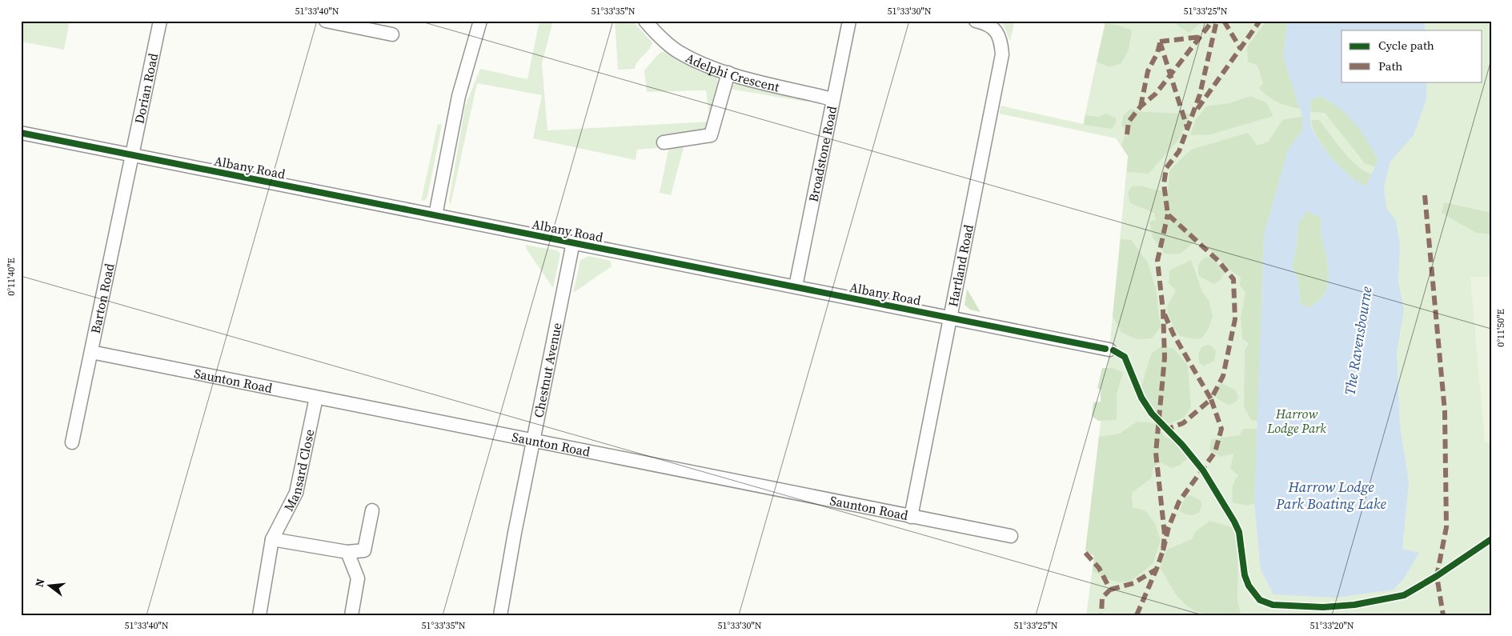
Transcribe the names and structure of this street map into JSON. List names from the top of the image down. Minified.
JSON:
{"streets":{"street":["Adelphi Crescent","Dorian Road","Broadstone Road","Albany Road","Hartland Road","Barton Road","Chestnut Avenue","Saunton Road","Mansard Close"]},"crossings":[["Adelphi Crescent","Broadstone Road"],["Dorian Road","Albany Road"],["Dorian Road","Barton Road"],["Broadstone Road","Albany Road"],["Albany Road","Hartland Road"],["Albany Road","Barton Road"],["Albany Road","Chestnut Avenue"],["Hartland Road","Saunton Road"],["Barton Road","Saunton Road"],["Chestnut Avenue","Saunton Road"],["Saunton Road","Mansard Close"]],"water":["The Ravensbourne","Harrow Lodge Park Boating Lake"],"parks":["Harrow Lodge Park"],"legend":["Cycle path","Path"],"north":"left","coordinates":["51°33'40\"N","51°33'35\"N","51°33'30\"N","51°33'25\"N","0°11'40\"E","0°11'50\"E","51°33'20\"N"]}
